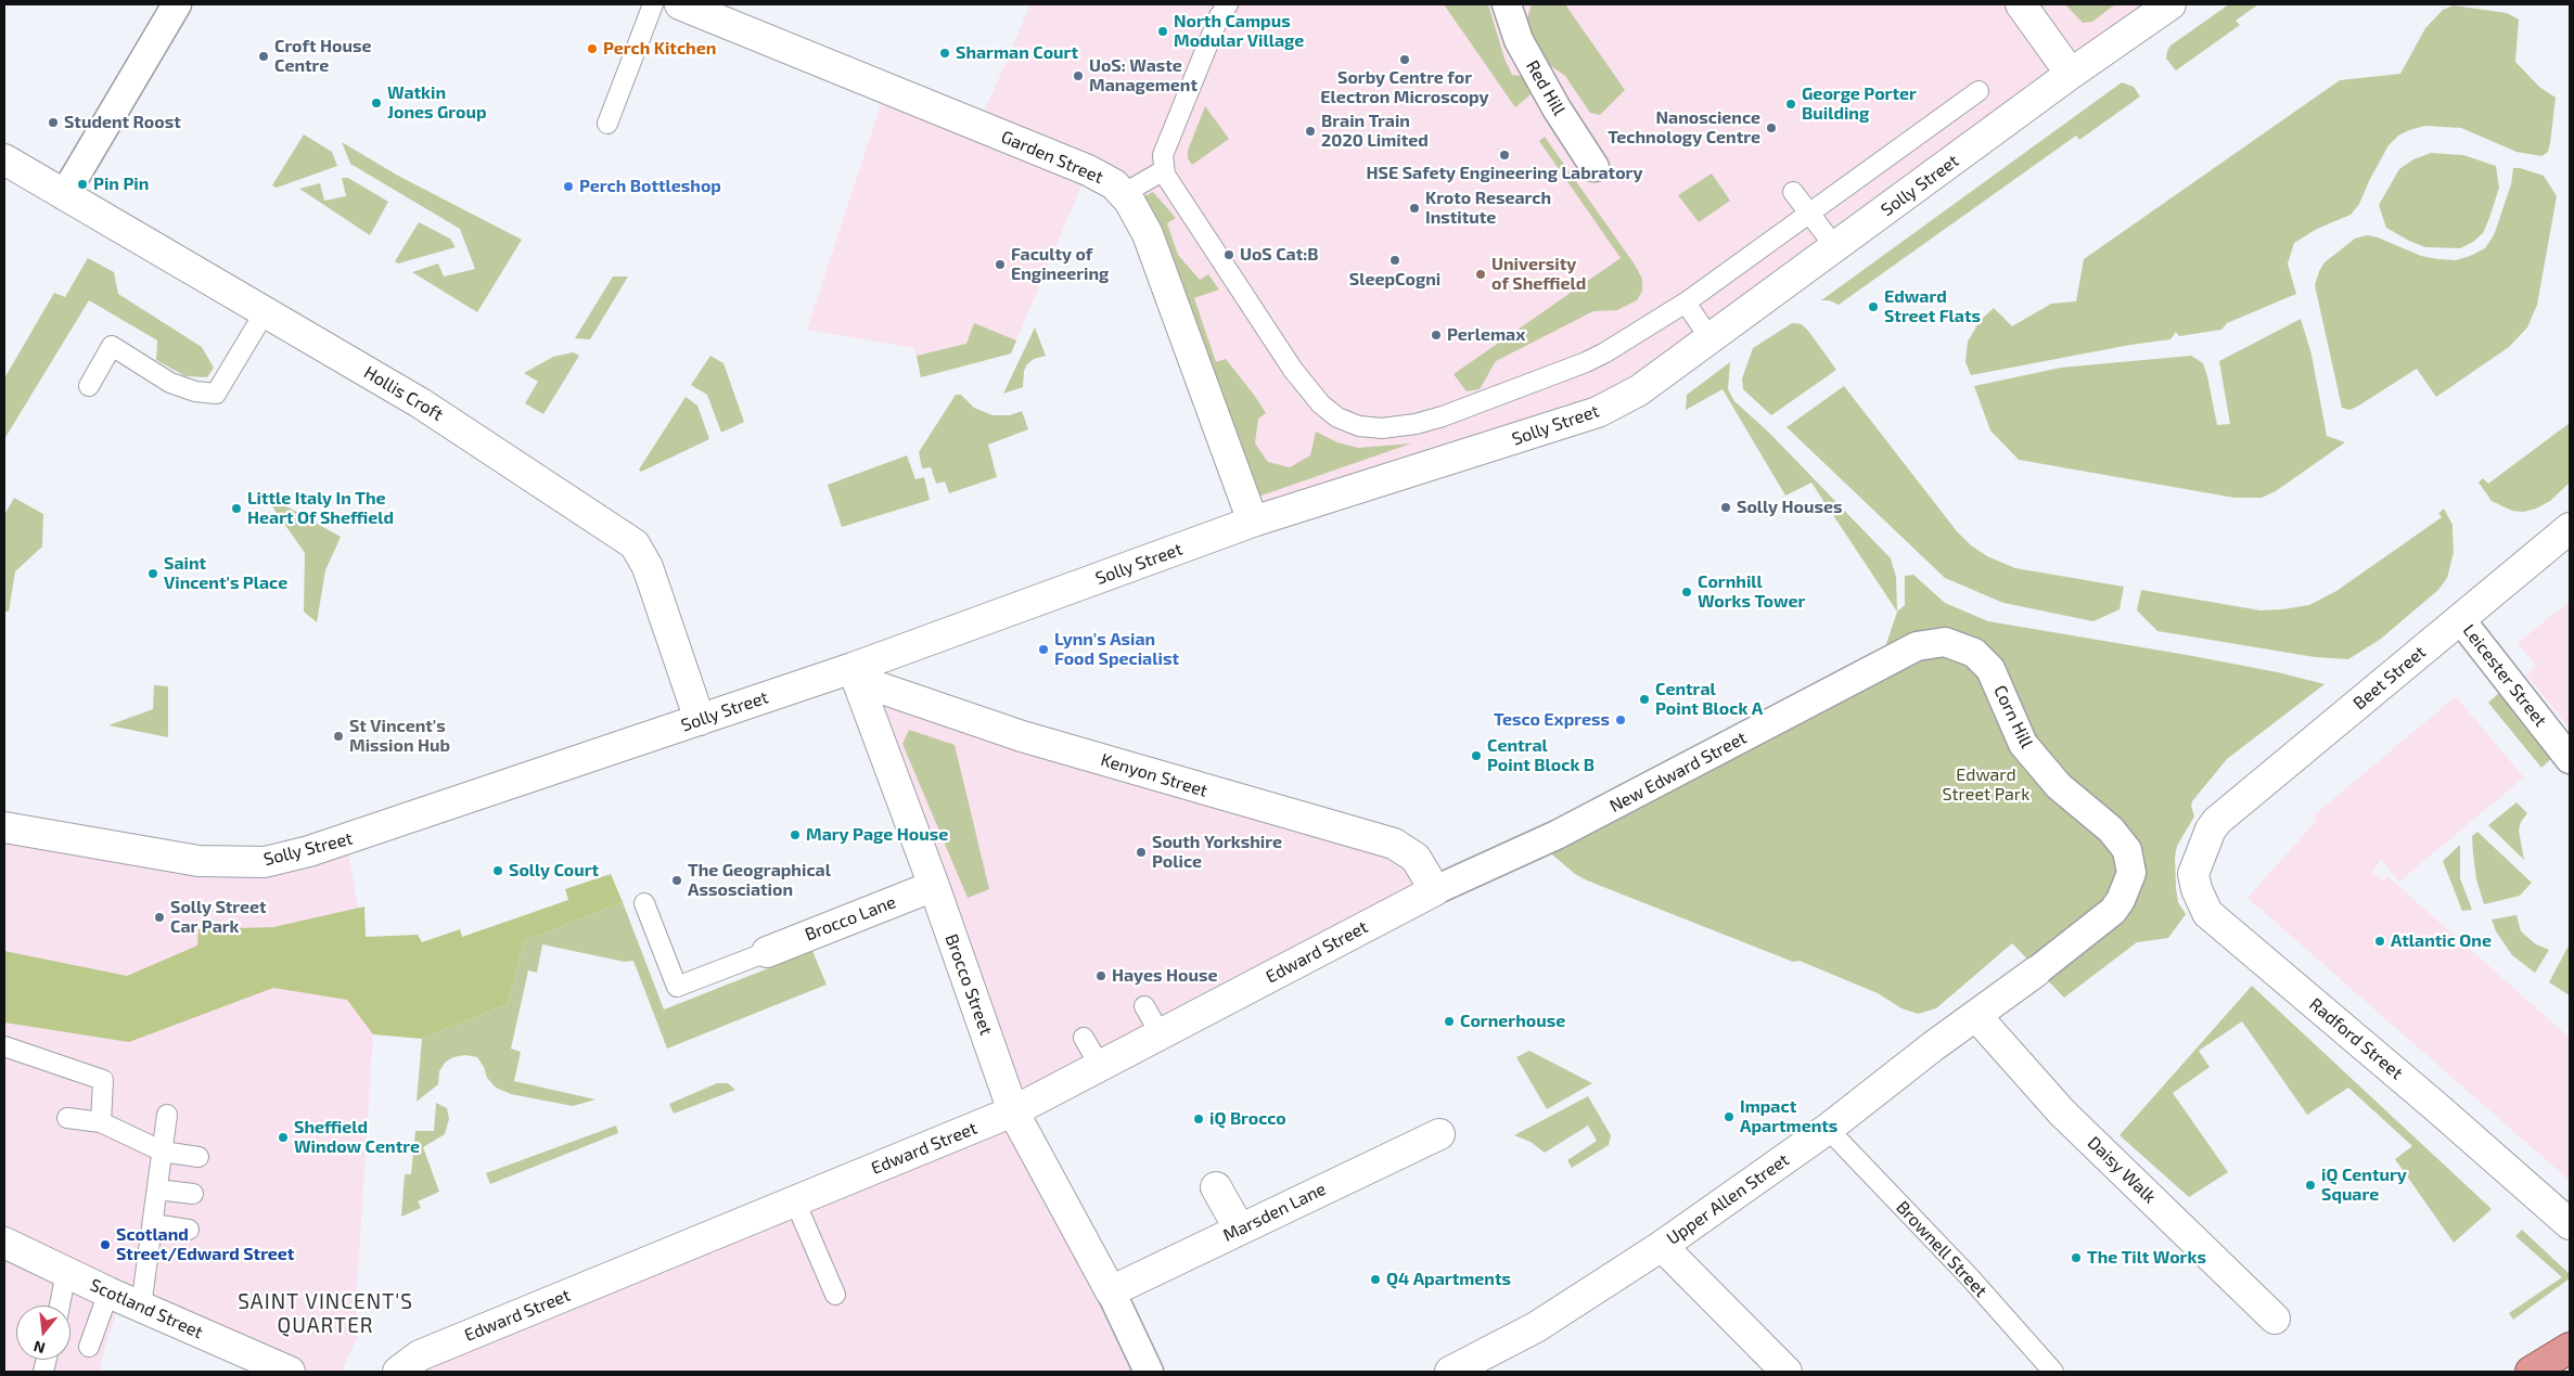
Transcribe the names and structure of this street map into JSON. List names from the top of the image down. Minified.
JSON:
{"streets":{"street":["Red Hill","Garden Street","Solly Street","Hollis Croft","Leicester Street","Beet Street","Corn Hill","New Edward Street","Kenyon Street","Brocco Lane","Edward Street","Brocco Street","Radford Street","Daisy Walk","Upper Allen Street","Marsden Lane","Scotland Street"],"lane":["Brownell Street"]},"crossings":[["Garden Street","Solly Street"],["Solly Street","Hollis Croft"],["Solly Street","Kenyon Street"],["Solly Street","Brocco Street"],["Leicester Street","Beet Street"],["Beet Street","Radford Street"],["Corn Hill","New Edward Street"],["Corn Hill","Upper Allen Street"],["New Edward Street","Kenyon Street"],["New Edward Street","Edward Street"],["Kenyon Street","Edward Street"],["Kenyon Street","Brocco Street"],["Brocco Lane","Brocco Street"],["Edward Street","Brocco Street"],["Brocco Street","Marsden Lane"],["Daisy Walk","Upper Allen Street"],["Upper Allen Street","Brownell Street"]],"districts":["SAINT VINCENT'S QUARTER"],"parks":["Edward Street Park"],"places":["North Campus Modular Village","Perch Kitchen","Sharman Court","Croft House Centre","Sorby Centre for Electron Microscopy","UoS: Waste Management","Watkin Jones Group","George Porter Building","Student Roost","Nanoscience Technology Centre","Brain Train 2020 Limited","HSE Safety Engineering Labratory","Pin Pin","Perch Bottleshop","Kroto Research Institute","UoS Cat:B","SleepCogni","Faculty of Engineering","University of Sheffield","Edward Street Flats","Perlemax","Solly Houses","Little Italy In The Heart Of Sheffield","Saint Vincent's Place","Cornhill Works Tower","Lynn's Asian Food Specialist","Central Point Block A","Tesco Express","St Vincent's Mission Hub","Central Point Block B","Mary Page House","South Yorkshire Police","Solly Court","The Geographical Assosciation","Solly Street Car Park","Atlantic One","Hayes House","Cornerhouse","Impact Apartments","iQ Brocco","Sheffield Window Centre","iQ Century Square","Scotland Street/Edward Street","The Tilt Works","Q4 Apartments"],"north":"bottom"}
